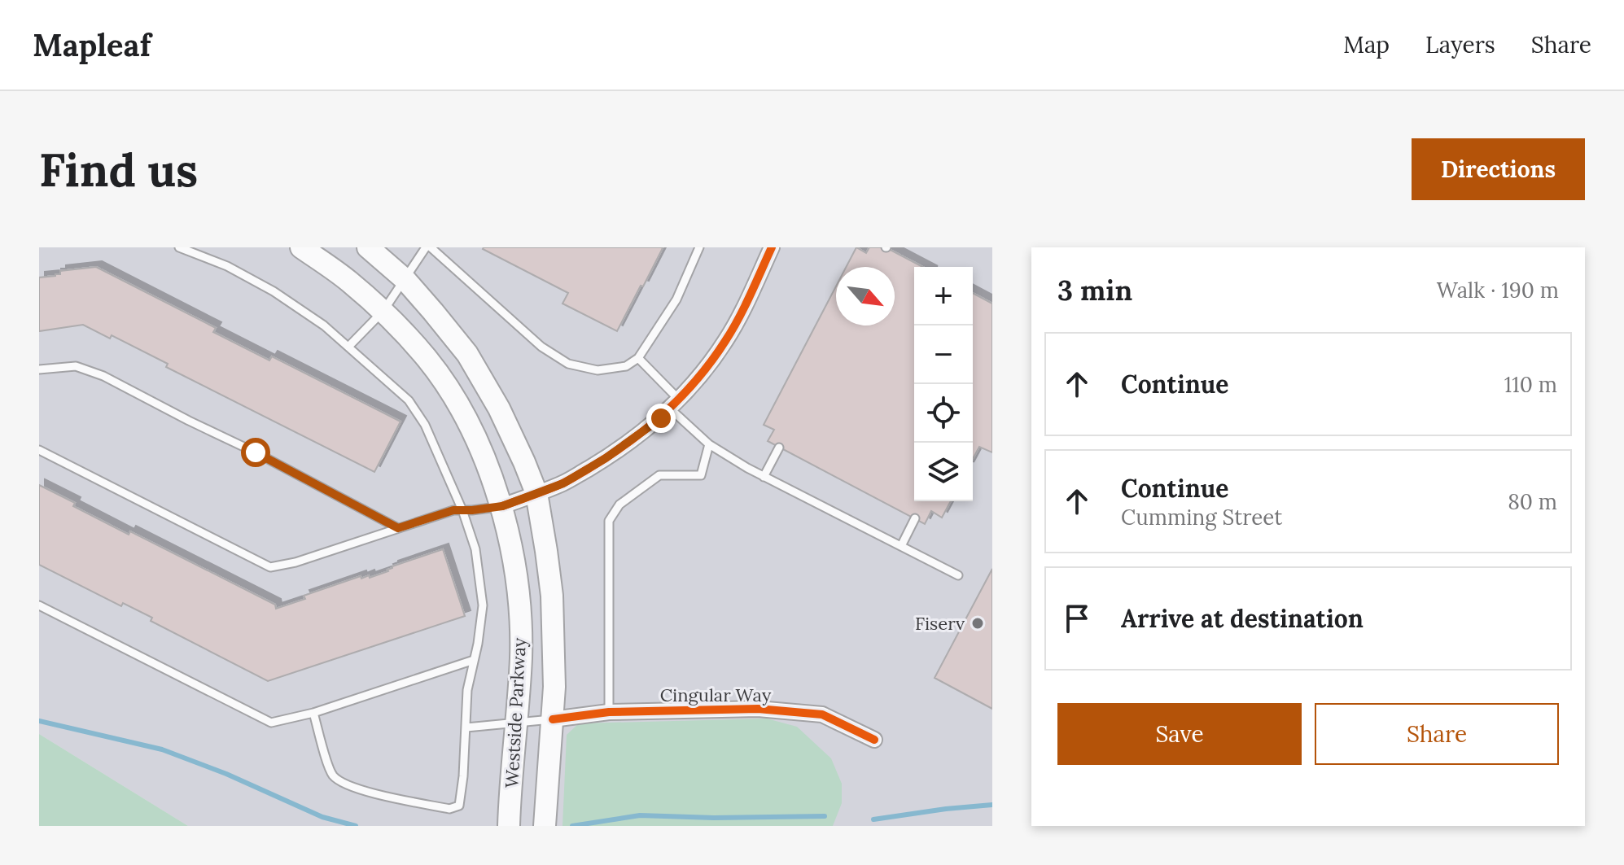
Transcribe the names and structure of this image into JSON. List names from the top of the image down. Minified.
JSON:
{"streets":{"main road":["Westside Parkway"],"street":["Cingular Way"]},"crossings":[["Cingular Way","Westside Parkway"]],"places":["Fiserv"],"north":"bottom right","page":{"header":"Mapleaf","nav":["Map","Layers","Share"],"buttons":["Directions",["Save","Share"]],"title":"Find us","heading":["3 min","Walk · 190 m"],"map_buttons":["+","−"],"list":[["Continue","110 m"],["Continue","Cumming Street","80 m"],"Arrive at destination"]}}
